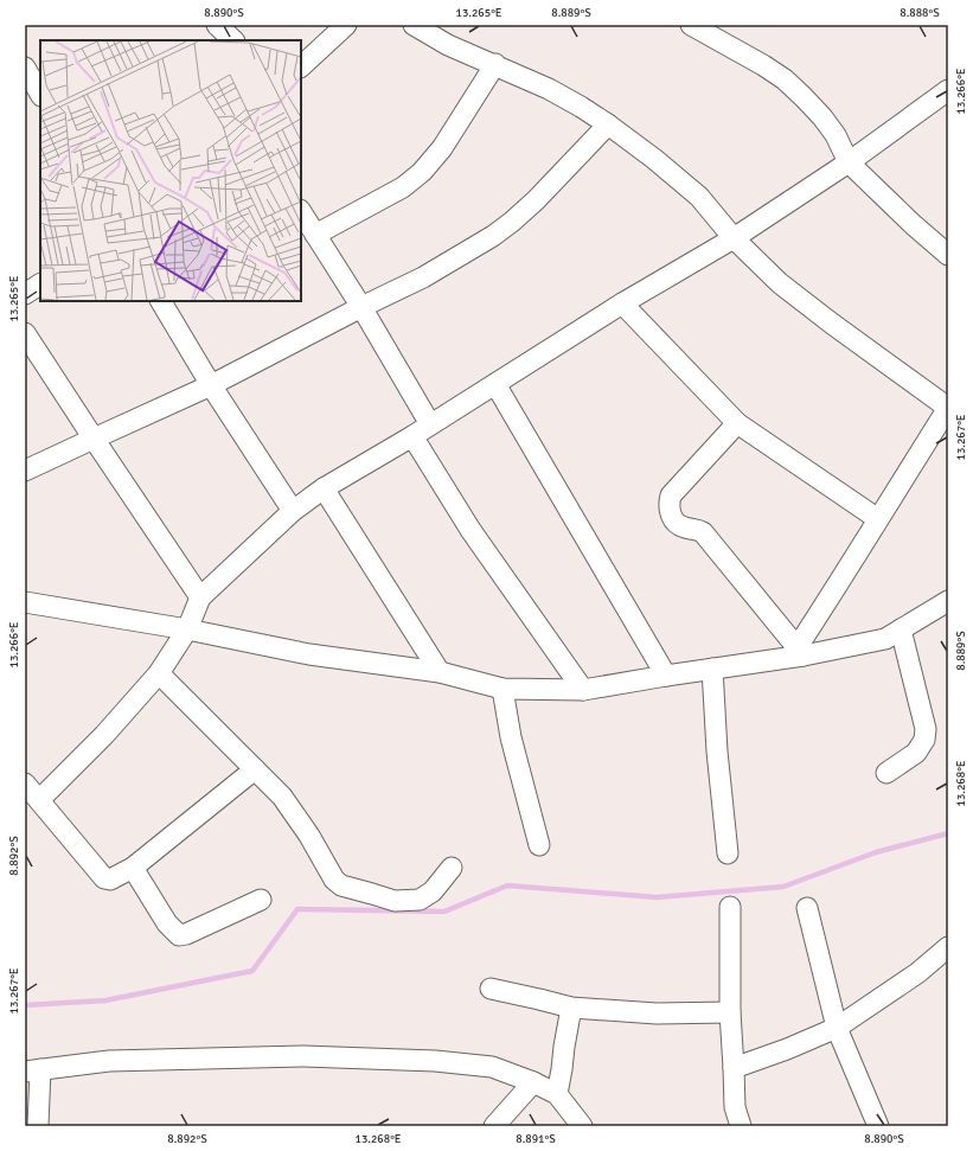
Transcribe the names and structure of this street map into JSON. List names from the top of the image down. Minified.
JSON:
{"coordinates":["8.890°S","13.265°E","8.889°S","8.888°S","13.266°E","13.267°E","13.268°E","8.892°S","8.891°S"]}
